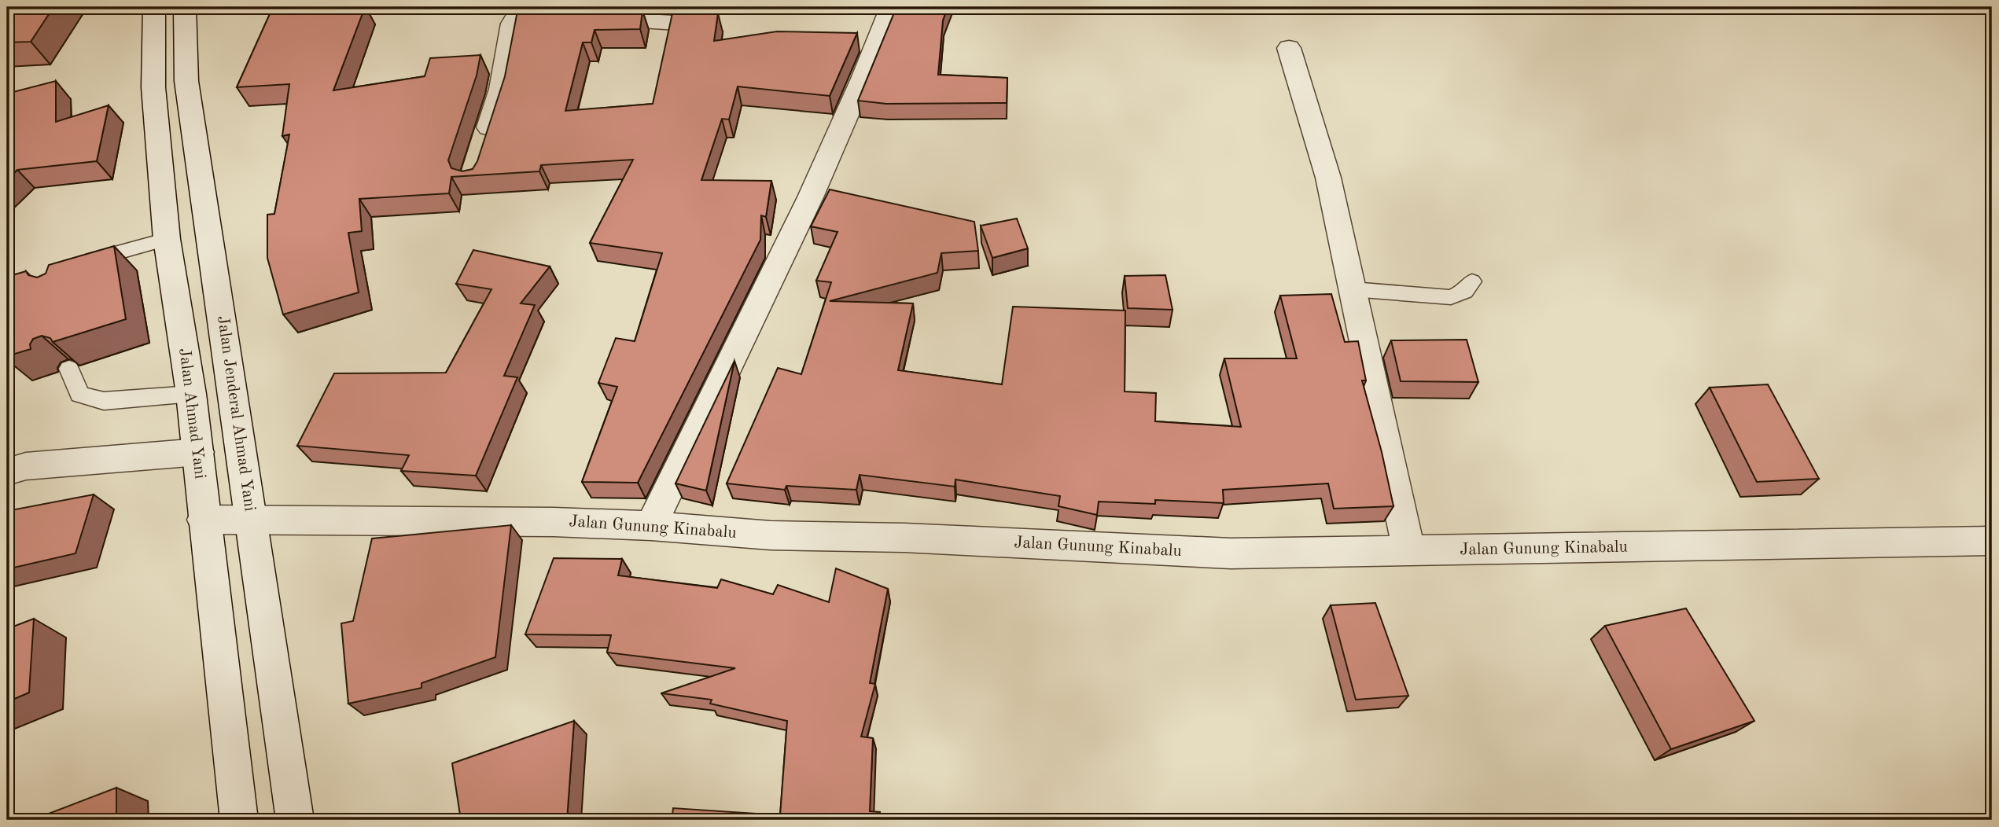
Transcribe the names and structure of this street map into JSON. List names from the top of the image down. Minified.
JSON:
{"streets":{"street":["Jalan Ahmad Yani","Jalan Jenderal Ahmad Yani","Jalan Gunung Kinabalu"]},"crossings":[["Jalan Ahmad Yani","Jalan Gunung Kinabalu"],["Jalan Jenderal Ahmad Yani","Jalan Gunung Kinabalu"]]}
